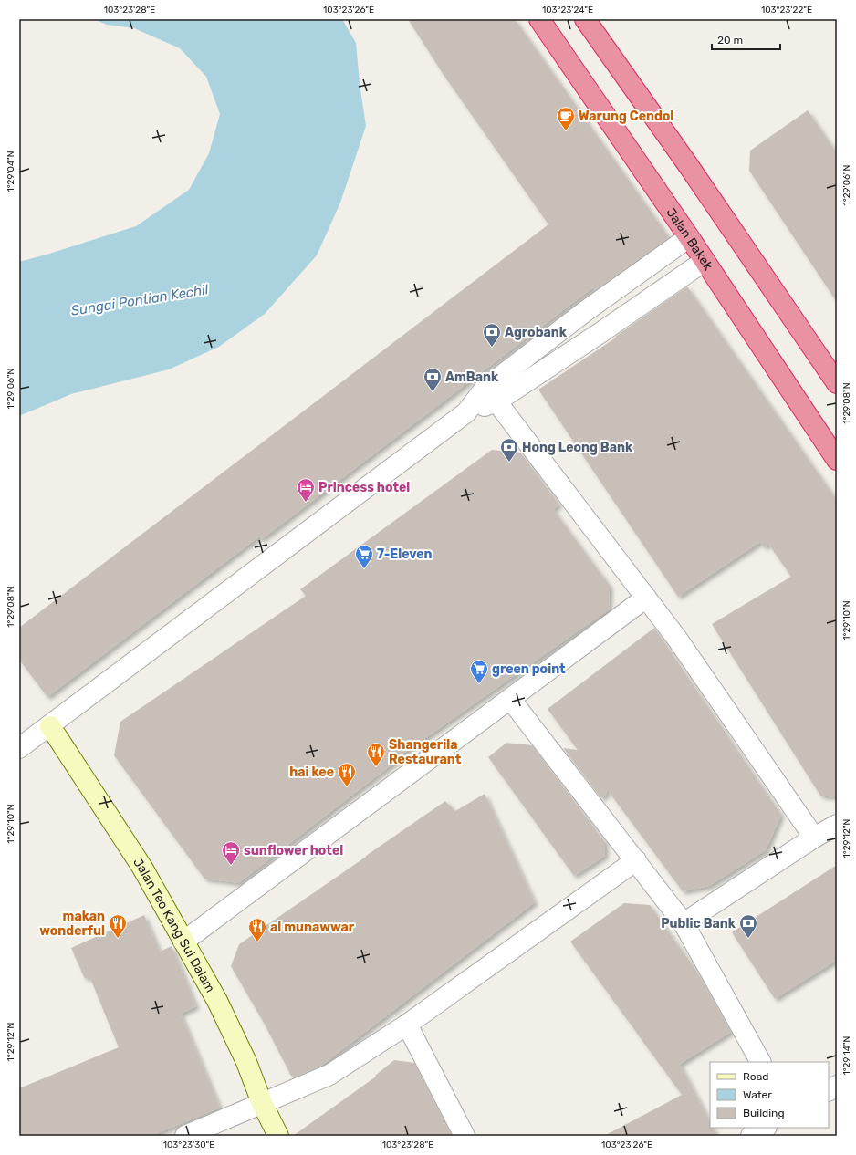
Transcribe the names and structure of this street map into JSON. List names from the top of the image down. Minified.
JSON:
{"streets":{"highway":["Jalan Bakek"],"street":["Jalan Teo Kang Sui Dalam"]},"water":["Sungai Pontian Kechil"],"places":{"cafe":["Warung Cendol"],"bank":["Agrobank","AmBank","Hong Leong Bank","Public Bank"],"hotel":["Princess hotel","sunflower hotel"],"supermarket":["7-Eleven","green point"],"restaurant":["Shangerila Restaurant","hai kee","makan wonderful","al munawwar"]},"legend":["Road","Water","Building"],"scale_bar":"20 m","coordinates":["103°23'28\"E","103°23'26\"E","103°23'24\"E","103°23'22\"E","1°29'04\"N","1°29'06\"N","1°29'08\"N","1°29'10\"N","1°29'12\"N","1°29'14\"N","103°23'30\"E"]}
